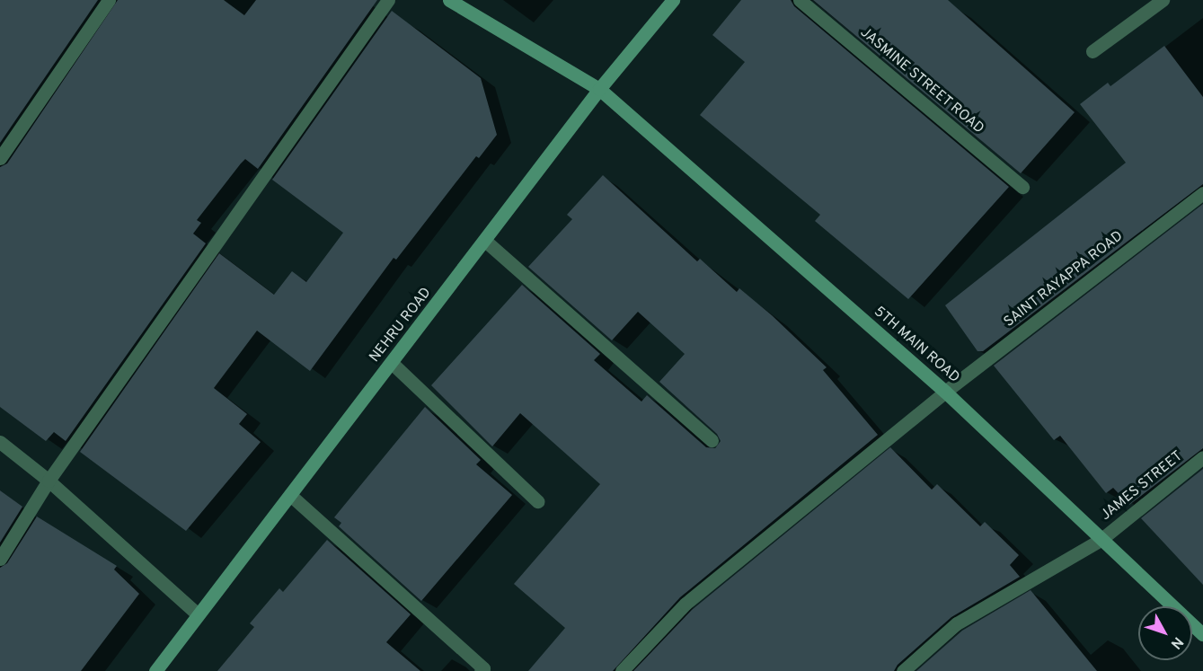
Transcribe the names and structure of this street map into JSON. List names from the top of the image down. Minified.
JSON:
{"streets":{"street":["JASMINE STREET ROAD","SAINT RAYAPPA ROAD","NEHRU ROAD","5TH MAIN ROAD","JAMES STREET"]},"crossings":[["SAINT RAYAPPA ROAD","5TH MAIN ROAD"],["NEHRU ROAD","5TH MAIN ROAD"],["5TH MAIN ROAD","JAMES STREET"]],"north":"bottom right"}
